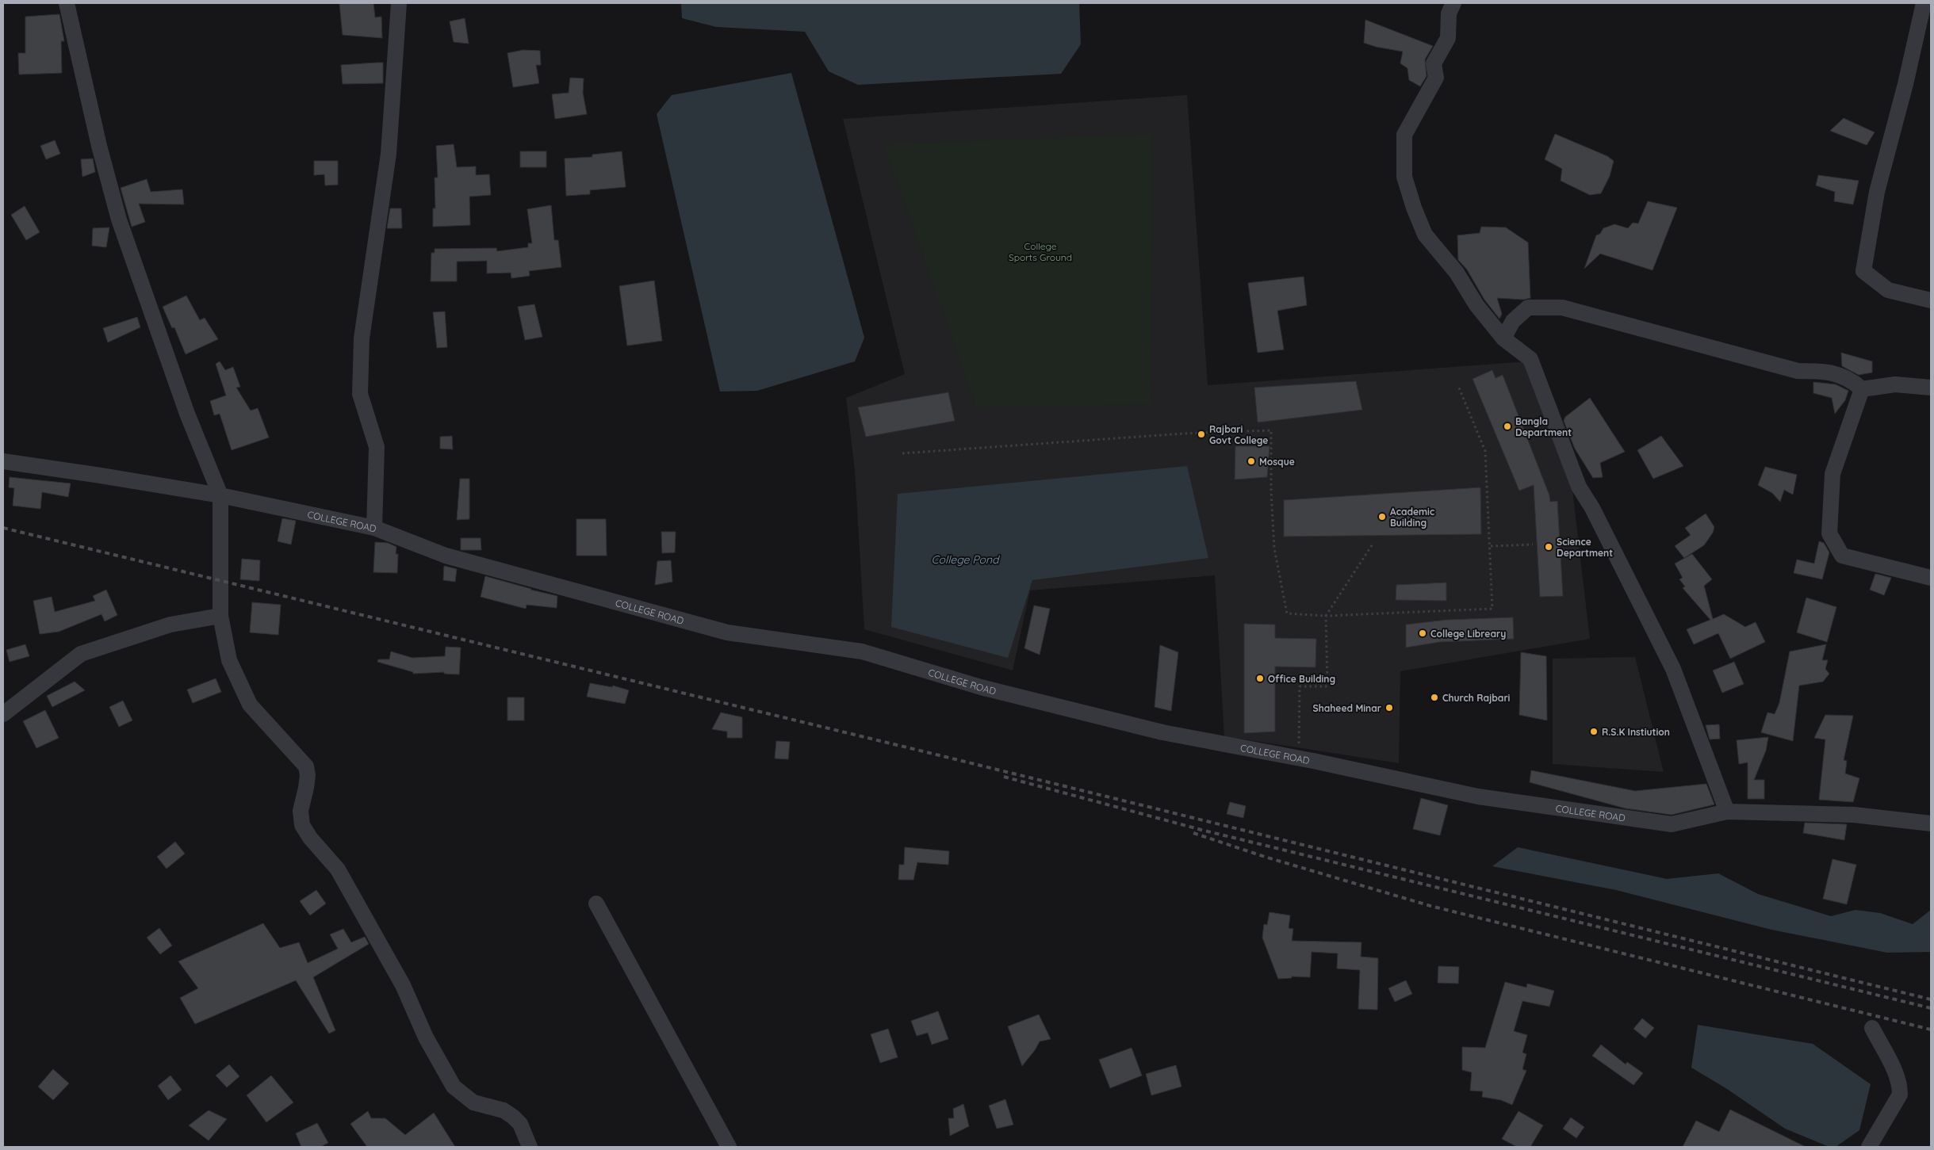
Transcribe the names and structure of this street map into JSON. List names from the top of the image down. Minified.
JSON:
{"streets":{"street":["COLLEGE ROAD"]},"water":["College Pond"],"parks":["College Sports Ground"],"places":["Bangla Department","Rajbari Govt College","Mosque","Academic Building","Science Department","College Libreary","Office Building","Church Rajbari","Shaheed Minar","R.S.K Instiution"]}
